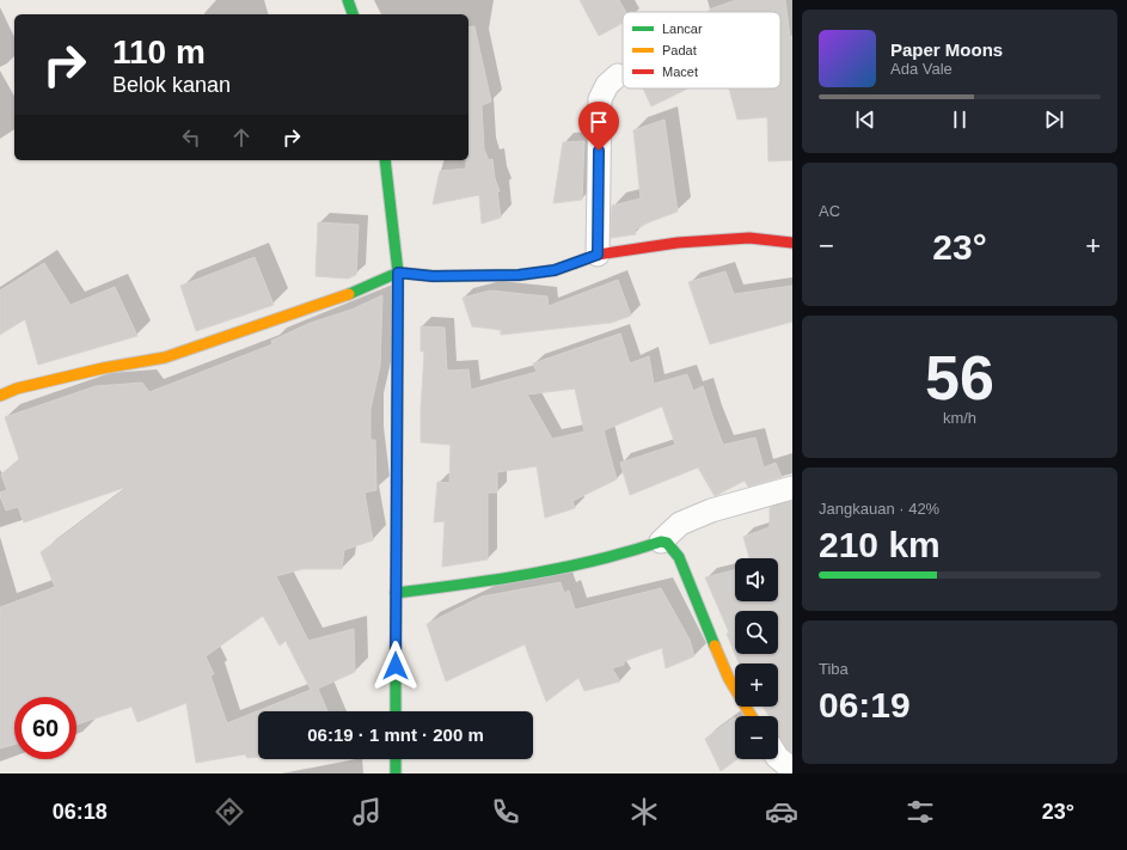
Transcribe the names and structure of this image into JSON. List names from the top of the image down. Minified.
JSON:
{"legend":["Lancar","Padat","Macet"],"page":{"turn":["110 m","Belok kanan"],"song":["Paper Moons","Ada Vale"],"tile":["AC",["56","km/h"],["Jangkauan · 42%","210 km"],["Tiba","06:19"]],"heat":["−","23°","+"],"map_buttons":["+","−"],"limit":"60","trip":"06:19 · 1 mnt · 200 m","tabs":["06:18","23°"]}}
